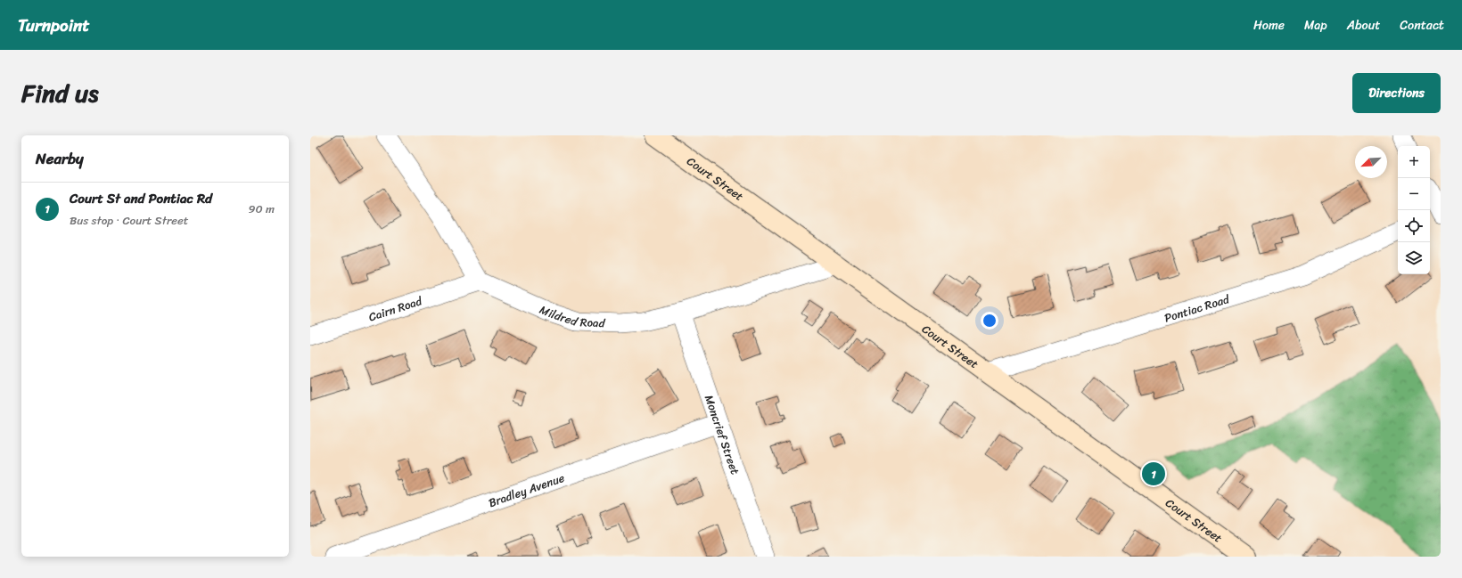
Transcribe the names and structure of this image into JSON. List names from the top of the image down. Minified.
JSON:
{"streets":{"street":["Court Street","Cairn Road","Pontiac Road","Mildred Road","Moncrief Street","Bradley Avenue"]},"crossings":[["Court Street","Pontiac Road"],["Court Street","Mildred Road"],["Cairn Road","Mildred Road"],["Mildred Road","Moncrief Street"],["Moncrief Street","Bradley Avenue"]],"north":"bottom left","page":{"header":"Turnpoint","nav":["Home","Map","About","Contact"],"title":"Find us","buttons":"Directions","heading":"Nearby","map_buttons":["+","−"],"list":[{"mark":"1","name":"Court St and Pontiac Rd","note":"Bus stop · Court Street","value":"90 m"}],"pins":"1"}}
